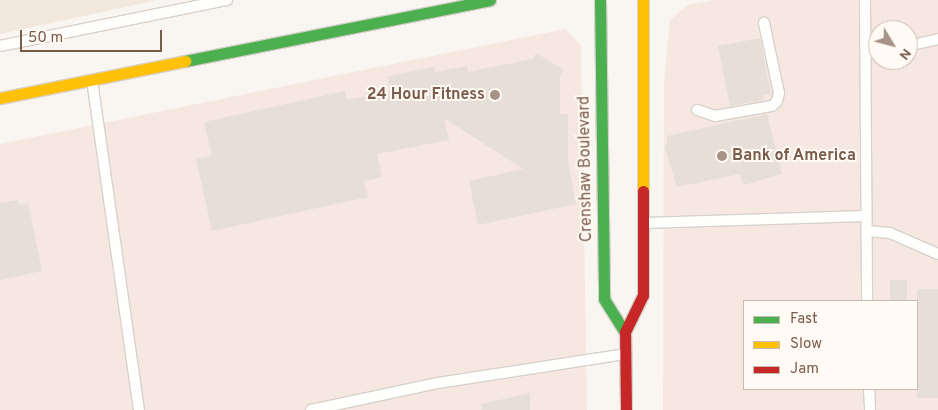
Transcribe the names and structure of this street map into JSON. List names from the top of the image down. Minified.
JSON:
{"streets":{"main road":["Crenshaw Boulevard"]},"places":["24 Hour Fitness","Bank of America"],"legend":["Fast","Slow","Jam"],"scale_bar":"50 m","north":"bottom right"}
